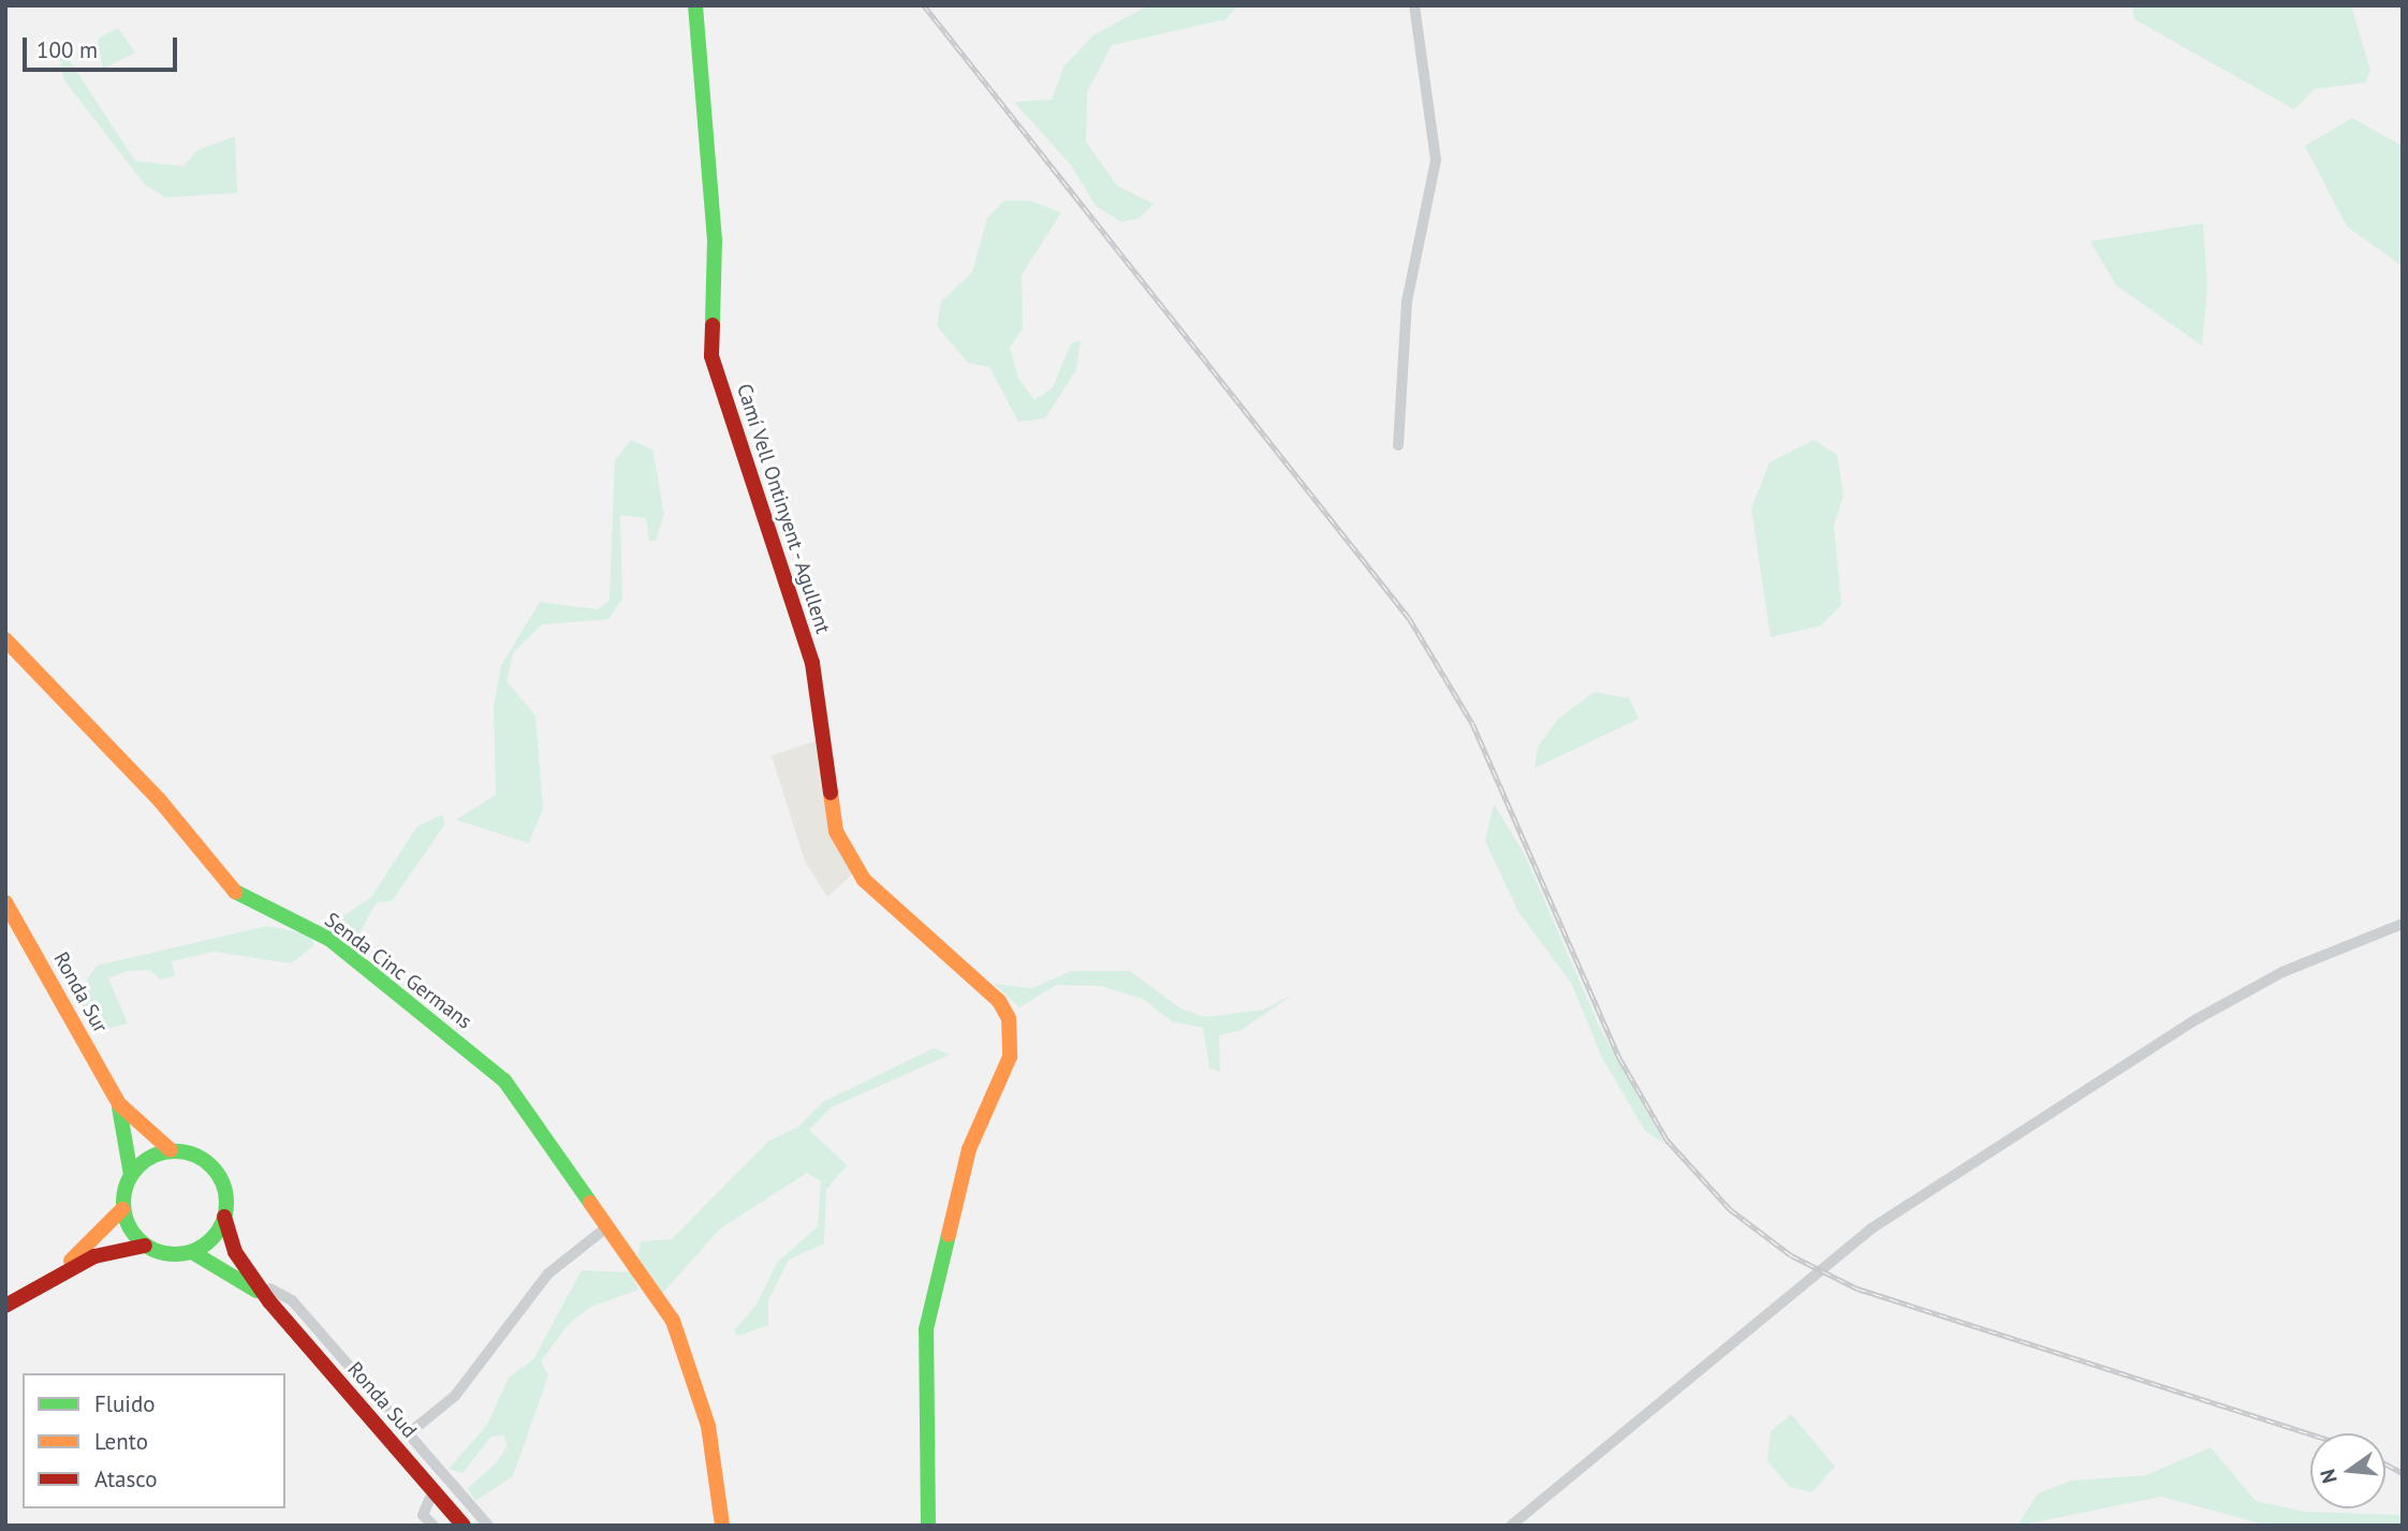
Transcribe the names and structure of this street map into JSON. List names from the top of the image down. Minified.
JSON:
{"streets":{"street":["Camí Vell Ontinyent - Agullent","Senda Cinc Germans","Ronda Sur","Ronda Sud"]},"legend":["Fluido","Lento","Atasco"],"scale_bar":"100 m","north":"left"}
